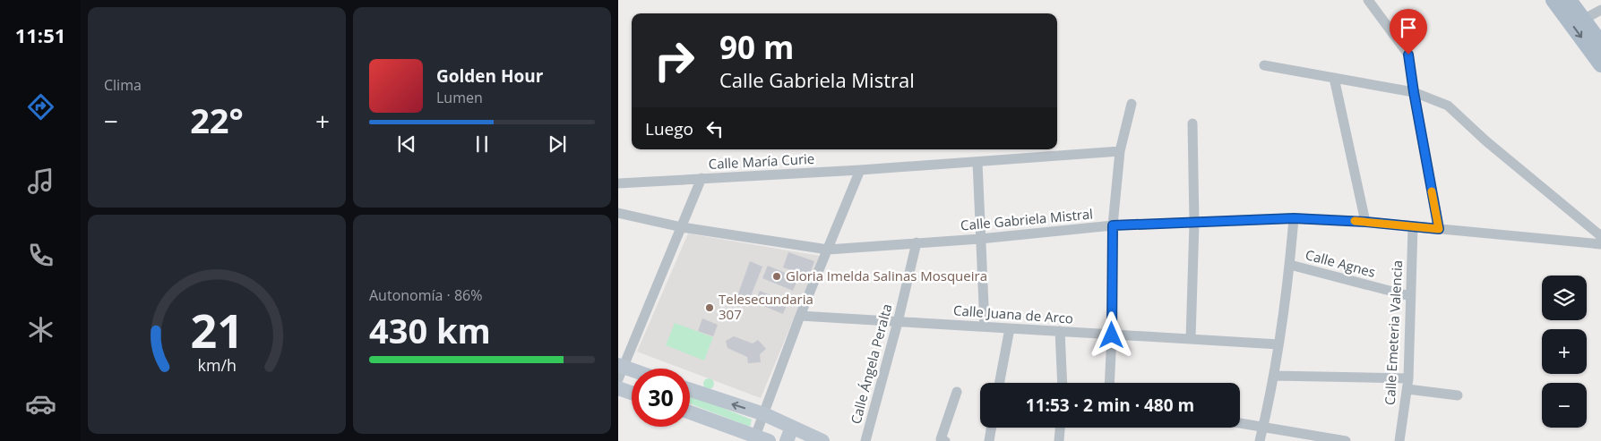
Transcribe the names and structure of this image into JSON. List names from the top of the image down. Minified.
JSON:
{"streets":{"street":["Calle María Curie","Calle Gabriela Mistral","Calle Agnes","Calle Juana de Arco","Calle Emeteria Valencia","Calle Ángela Peralta"]},"crossings":[["Calle Gabriela Mistral","Calle Emeteria Valencia"],["Calle Gabriela Mistral","Calle Ángela Peralta"],["Calle Agnes","Calle Emeteria Valencia"],["Calle Juana de Arco","Calle Ángela Peralta"]],"places":["Gloria Imelda Salinas Mosqueira","Telesecundaria 307"],"page":{"tabs":"11:51","tile":["Clima",["Autonomía · 86%","430 km"]],"turn":["90 m","Calle Gabriela Mistral"],"song":["Golden Hour","Lumen"],"heat":["−","22°","+"],"then":"Luego","map_buttons":["+","−"],"limit":"30","trip":"11:53 · 2 min · 480 m","gauge":["21","km/h"]}}
